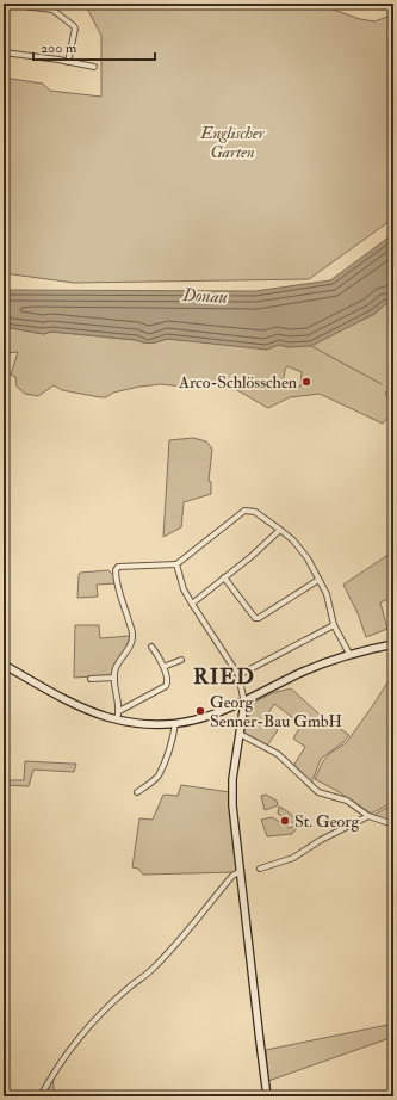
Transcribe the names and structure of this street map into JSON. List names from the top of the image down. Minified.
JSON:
{"districts":["RIED"],"water":["Donau"],"parks":["Englischer Garten"],"places":["Arco-Schlösschen","Georg Senner-Bau GmbH","St. Georg"],"scale_bar":"200 m"}
